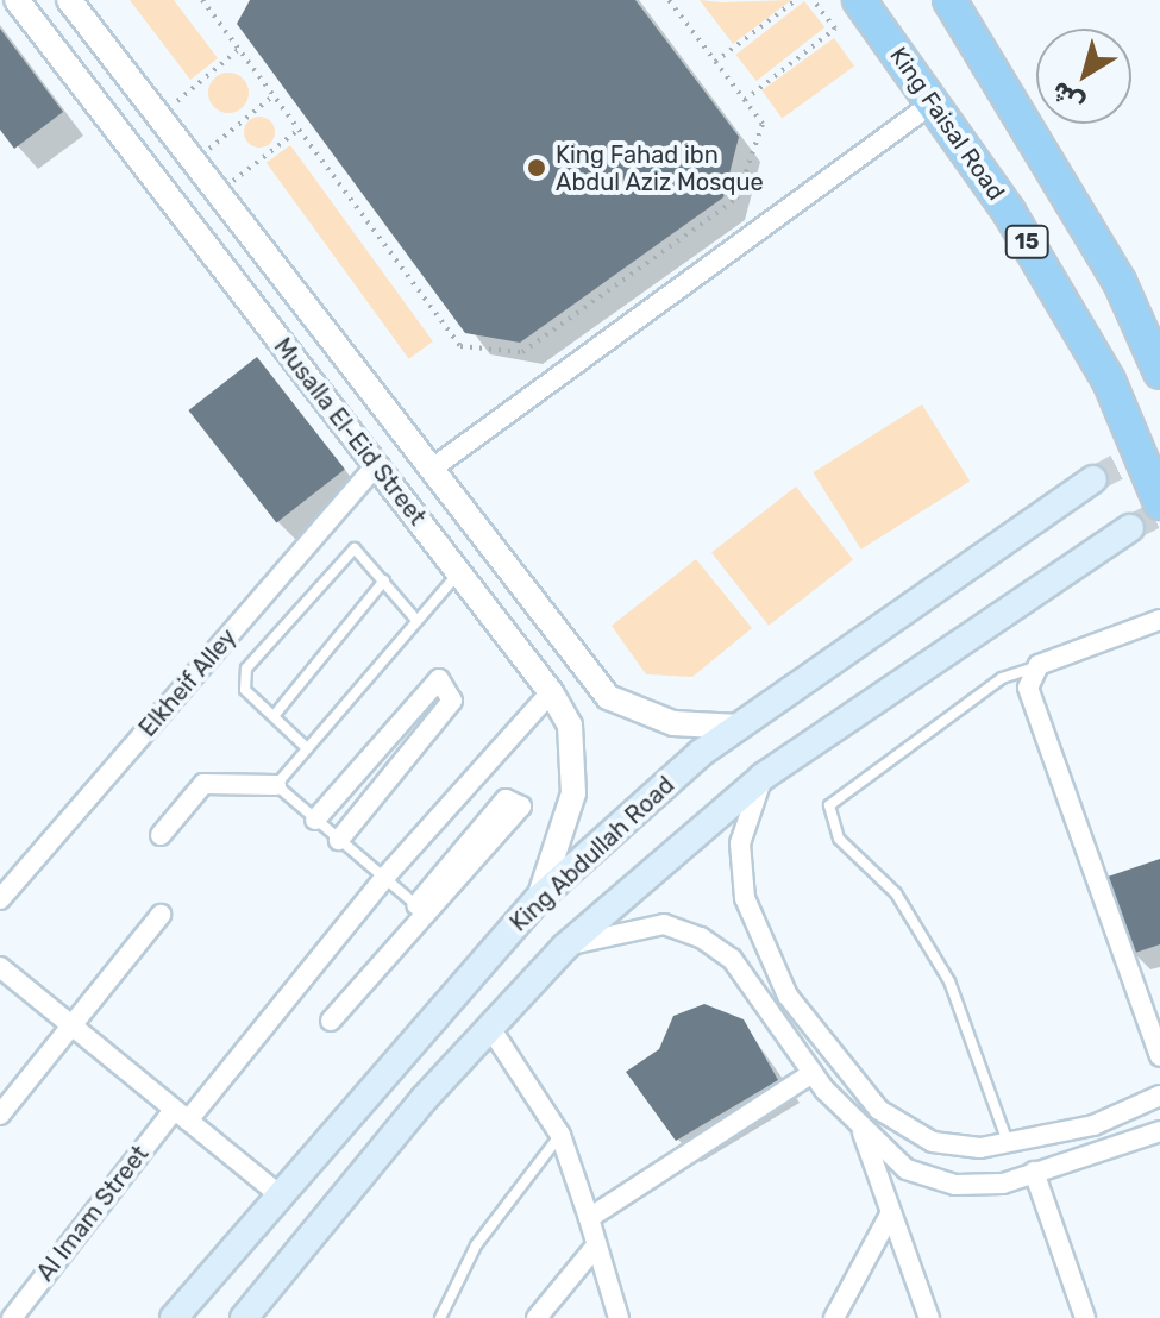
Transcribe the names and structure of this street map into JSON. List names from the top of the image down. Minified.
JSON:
{"streets":{"highway":["King Faisal Road","15"],"main road":["King Abdullah Road"],"street":["Musalla El-Eid Street","Elkheif Alley","Al Imam Street"]},"crossings":[["Musalla El-Eid Street","Elkheif Alley"],["Musalla El-Eid Street","King Abdullah Road"],["Musalla El-Eid Street","Al Imam Street"]],"places":["King Fahad ibn Abdul Aziz Mosque"],"north":"bottom left"}
